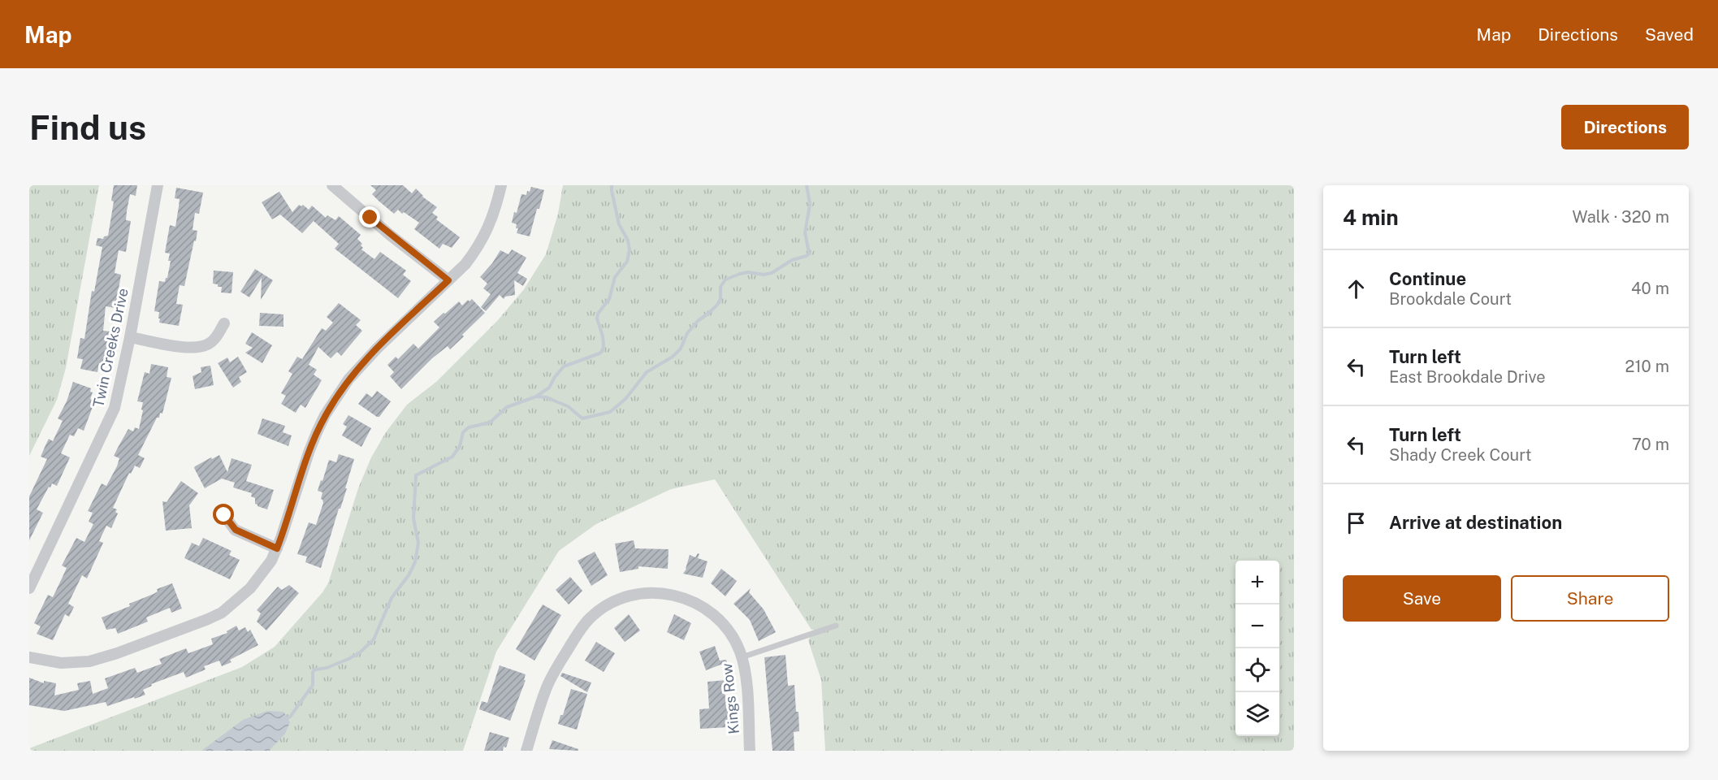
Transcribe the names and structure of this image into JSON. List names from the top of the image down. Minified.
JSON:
{"streets":{"street":["Twin Creeks Drive","Kings Row"]},"page":{"header":"Map","nav":["Map","Directions","Saved"],"buttons":["Directions",["Save","Share"]],"title":"Find us","heading":["4 min","Walk · 320 m"],"list":[["Continue","Brookdale Court","40 m"],["Turn left","East Brookdale Drive","210 m"],["Turn left","Shady Creek Court","70 m"],"Arrive at destination"],"map_buttons":["+","−"]}}
